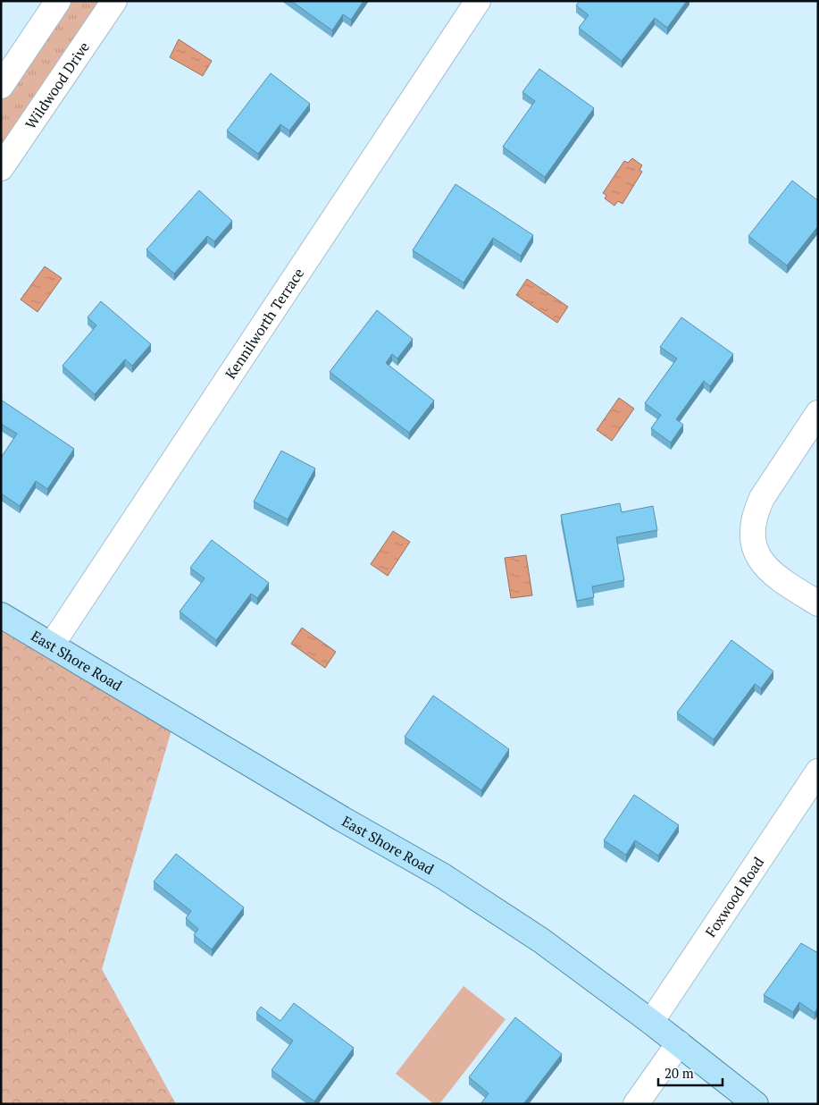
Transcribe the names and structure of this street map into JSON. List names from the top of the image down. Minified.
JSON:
{"streets":{"main road":["East Shore Road"],"street":["Wildwood Drive","Kennilworth Terrace","Foxwood Road"]},"crossings":[["Kennilworth Terrace","East Shore Road"],["East Shore Road","Foxwood Road"]],"scale_bar":"20 m"}
